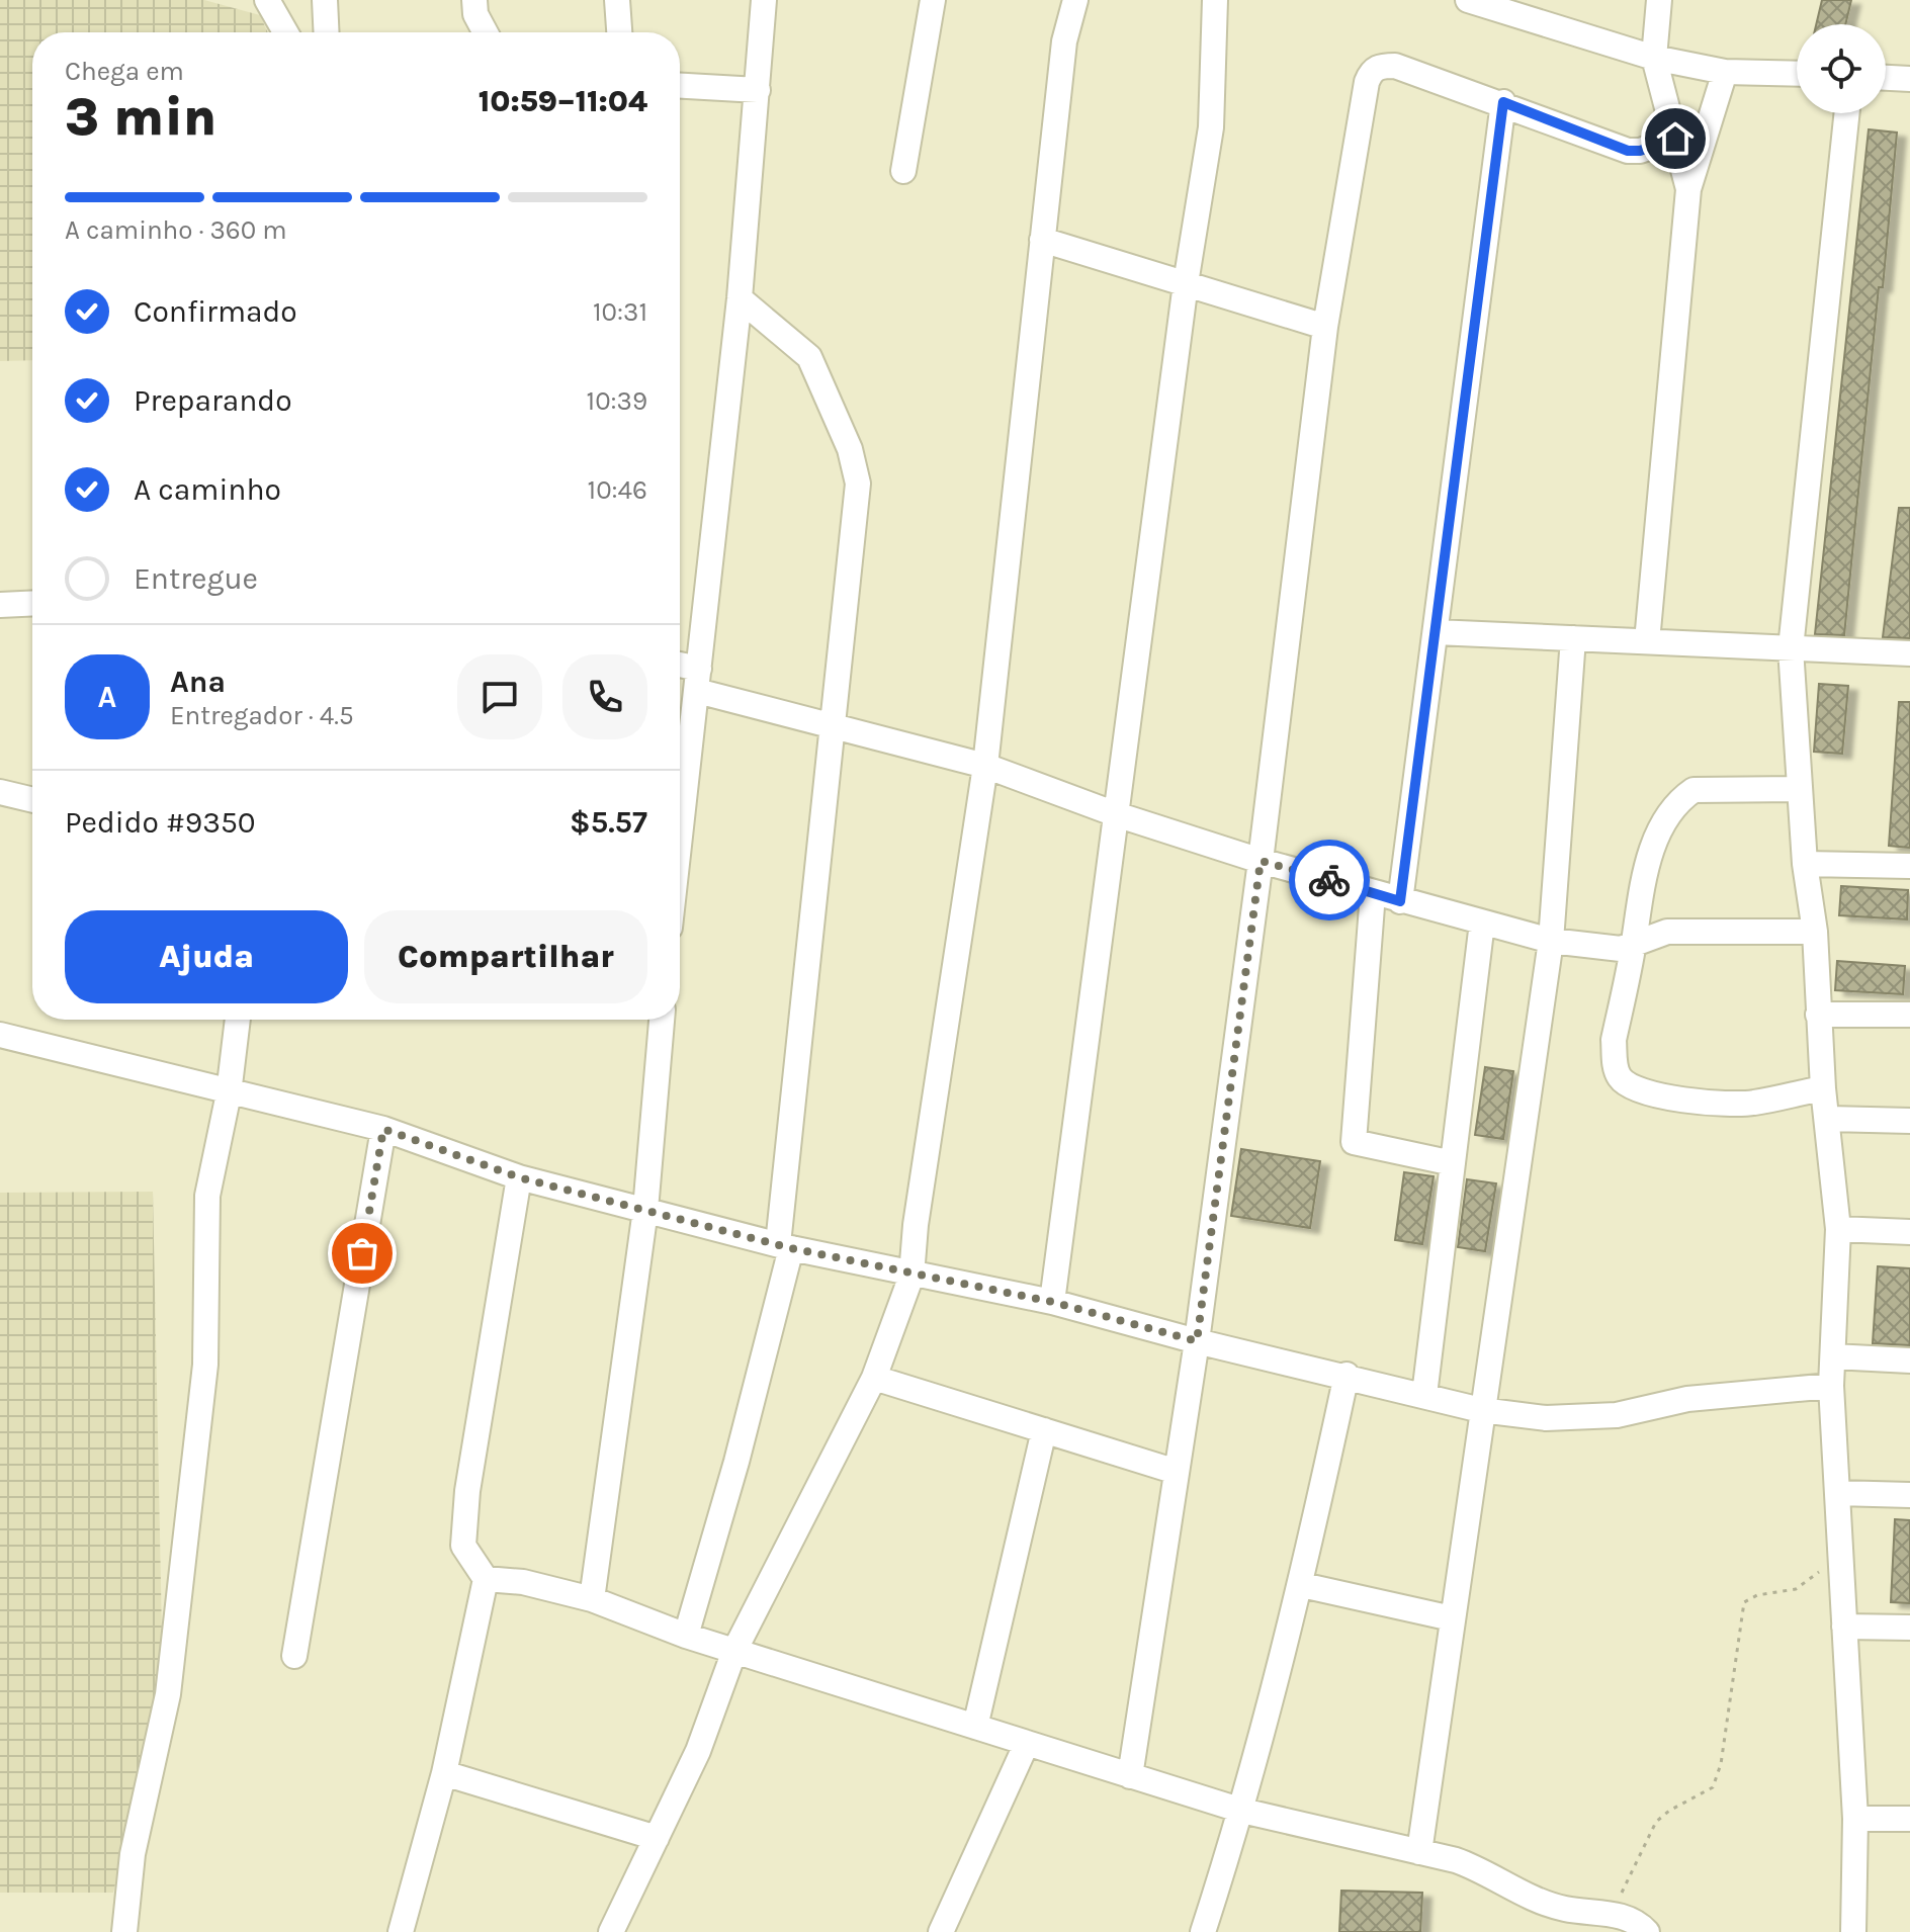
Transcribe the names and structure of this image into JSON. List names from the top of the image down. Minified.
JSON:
{"page":{"heading":["3 min","Chega em","10:59–11:04"],"panel":["Ana","Entregador · 4.5","Pedido #9350","$5.57"],"bar":"A caminho · 360 m","list":[["Confirmado","10:31"],["Preparando","10:39"],["A caminho","10:46"],"Entregue"],"round":"A","buttons":["Ajuda","Compartilhar"]}}
